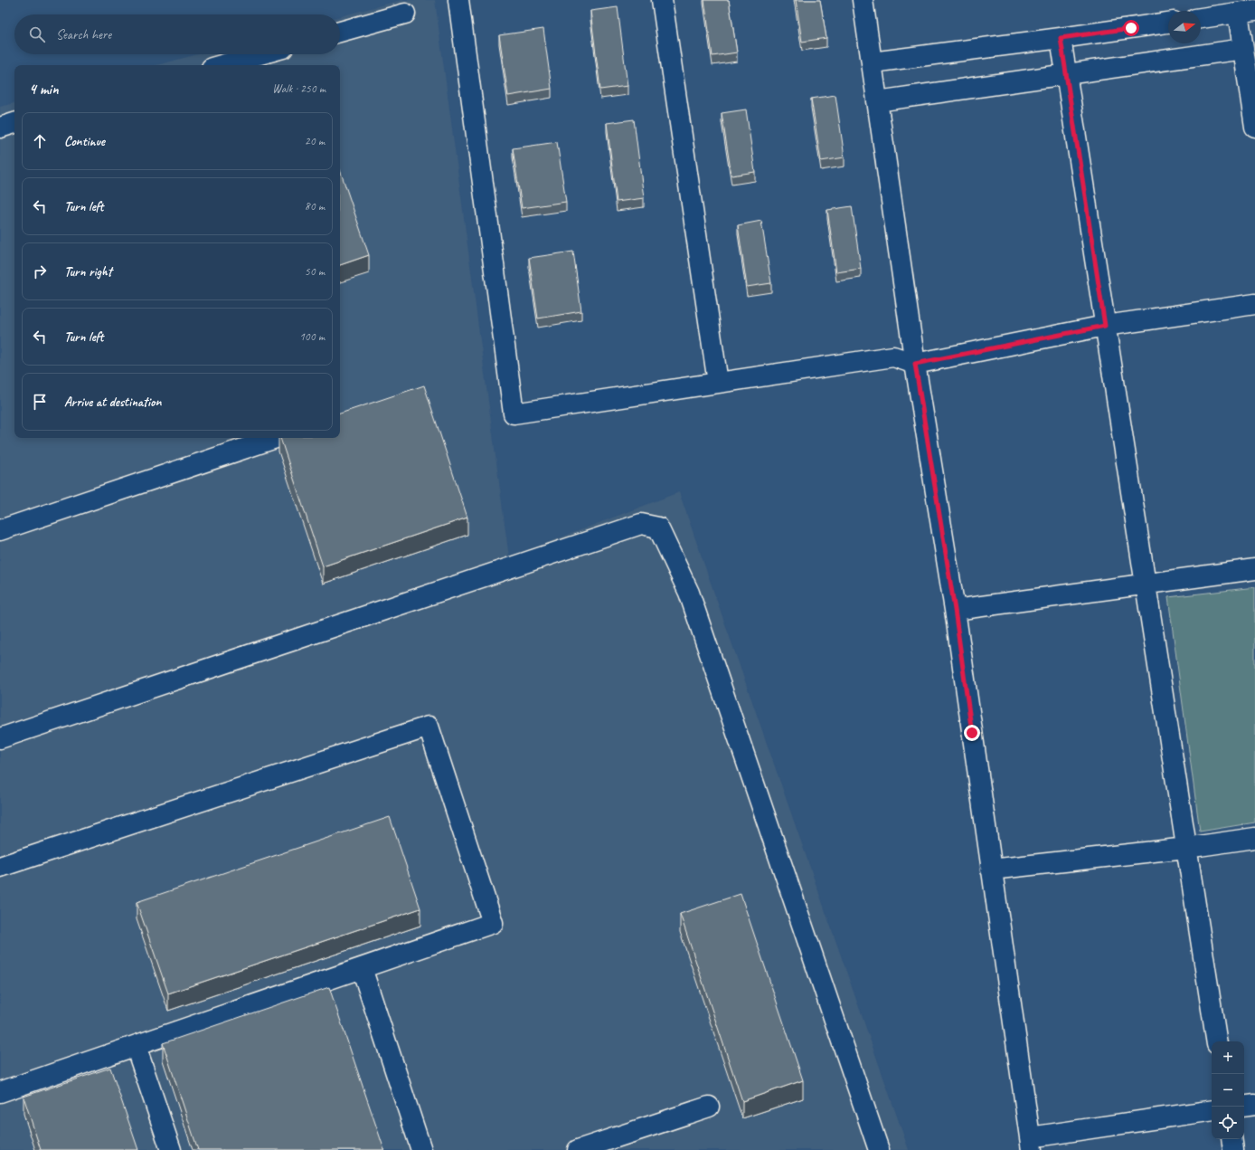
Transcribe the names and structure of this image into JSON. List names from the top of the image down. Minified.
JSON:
{"north":"right","page":{"search":"Search here","heading":["4 min","Walk · 250 m"],"list":[["Continue","20 m"],["Turn left","80 m"],["Turn right","50 m"],["Turn left","100 m"],"Arrive at destination"],"map_buttons":["+","−"]}}
